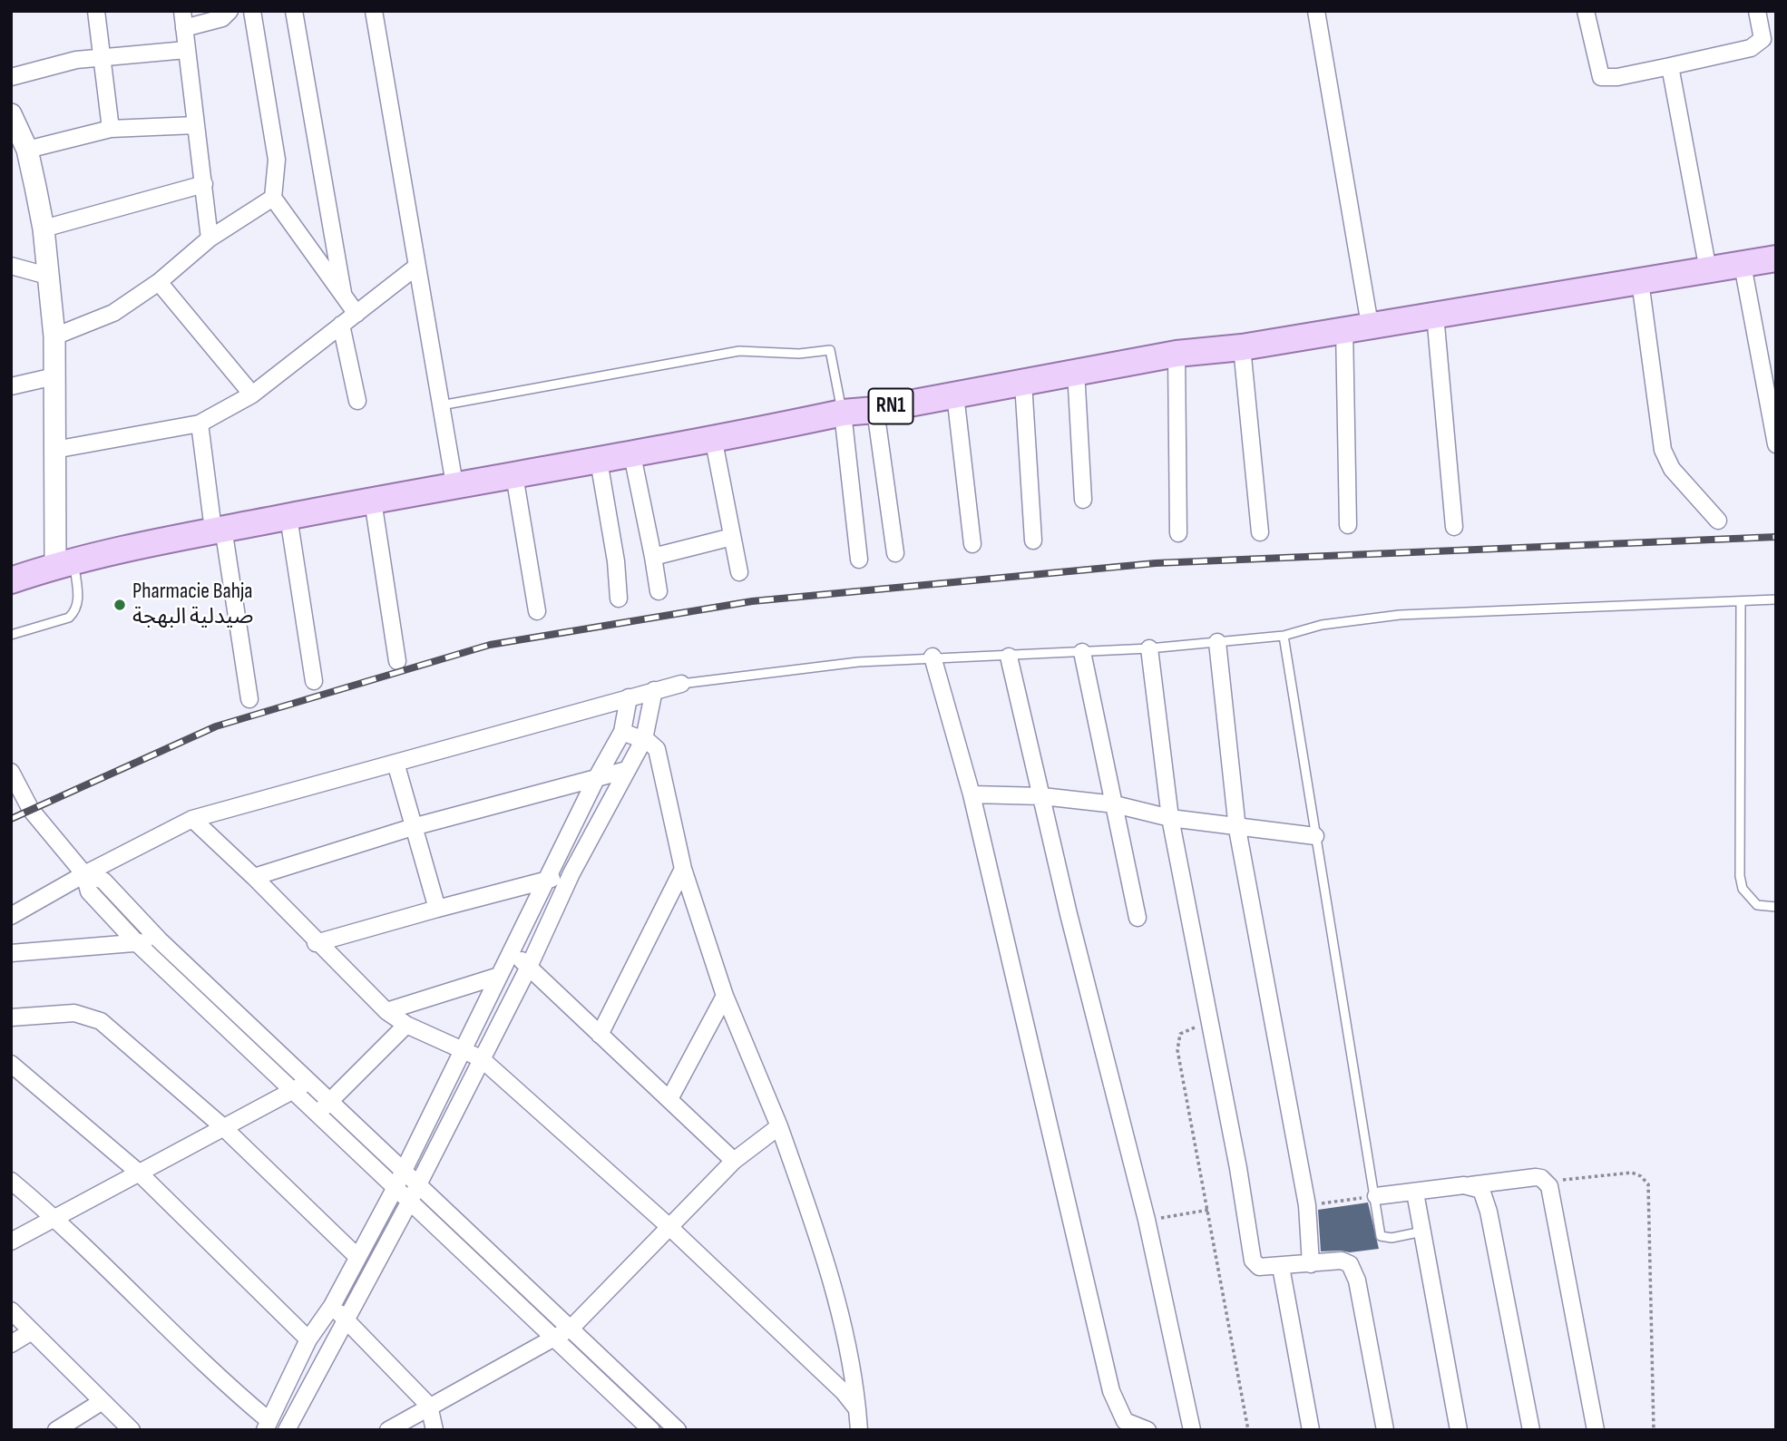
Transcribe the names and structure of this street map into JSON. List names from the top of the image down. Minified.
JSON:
{"streets":{"main road":["RN1"]},"places":["Pharmacie Bahja صيدلية البهجة"]}
